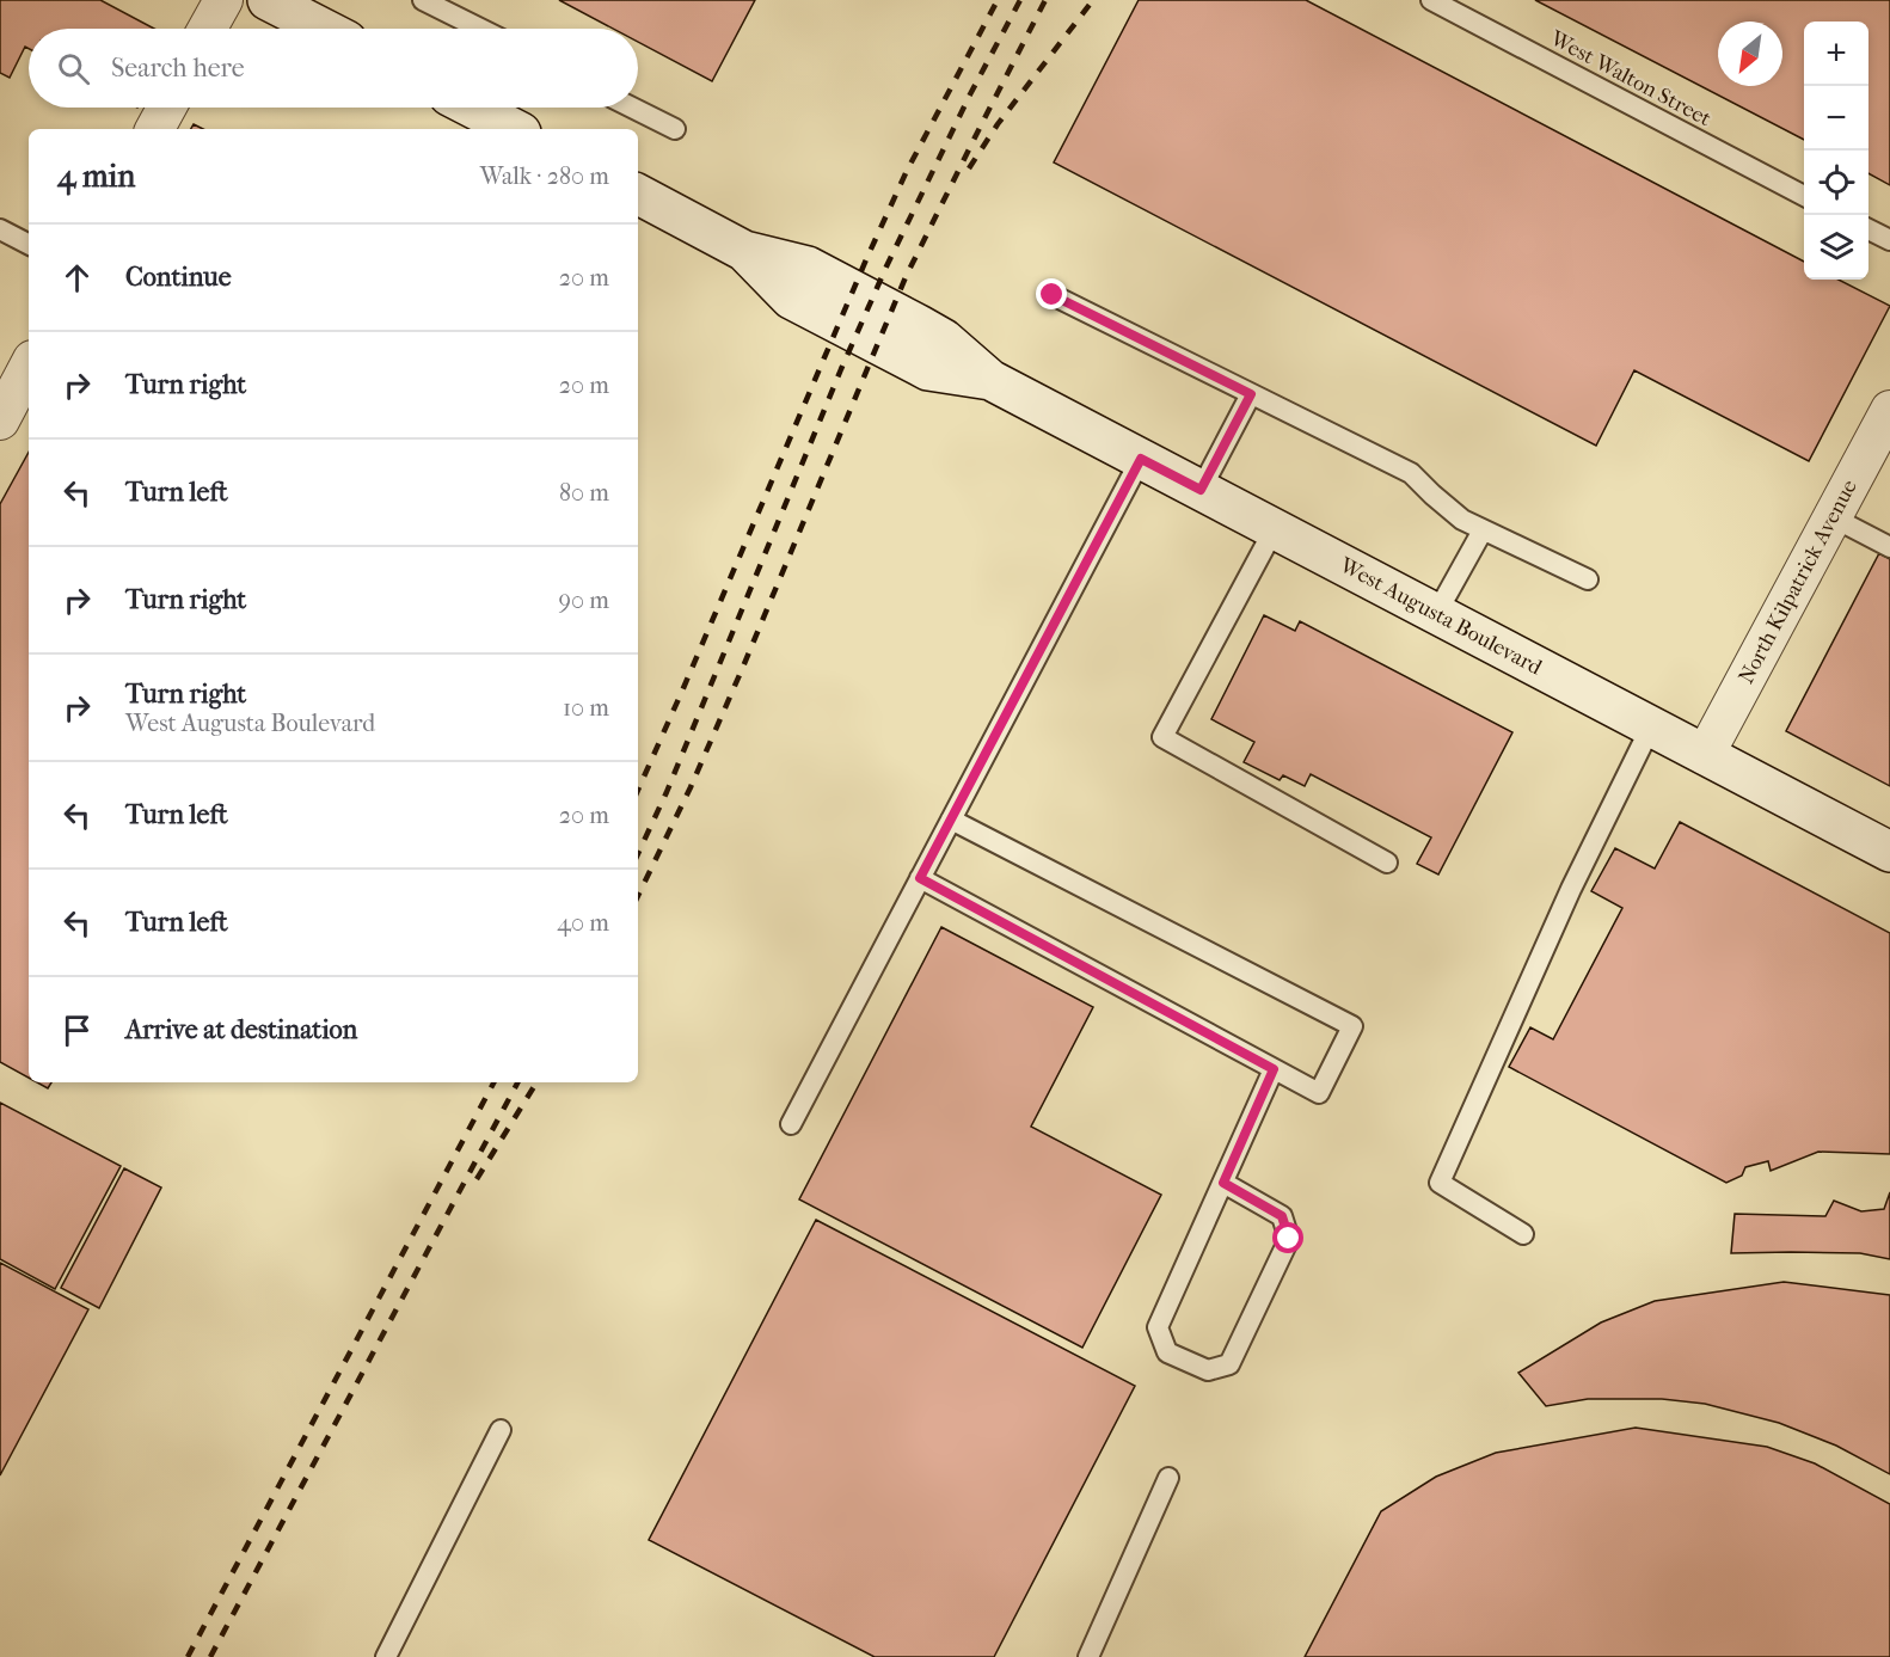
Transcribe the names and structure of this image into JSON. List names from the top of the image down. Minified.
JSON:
{"streets":{"street":["North Kilpatrick Avenue","West Augusta Boulevard"],"lane":["West Walton Street"]},"crossings":[["North Kilpatrick Avenue","West Augusta Boulevard"]],"north":"bottom left","page":{"map_buttons":["+","−"],"search":"Search here","heading":["4 min","Walk · 280 m"],"list":[["Continue","20 m"],["Turn right","20 m"],["Turn left","80 m"],["Turn right","90 m"],["Turn right","West Augusta Boulevard","10 m"],["Turn left","20 m"],["Turn left","40 m"],"Arrive at destination"]}}
